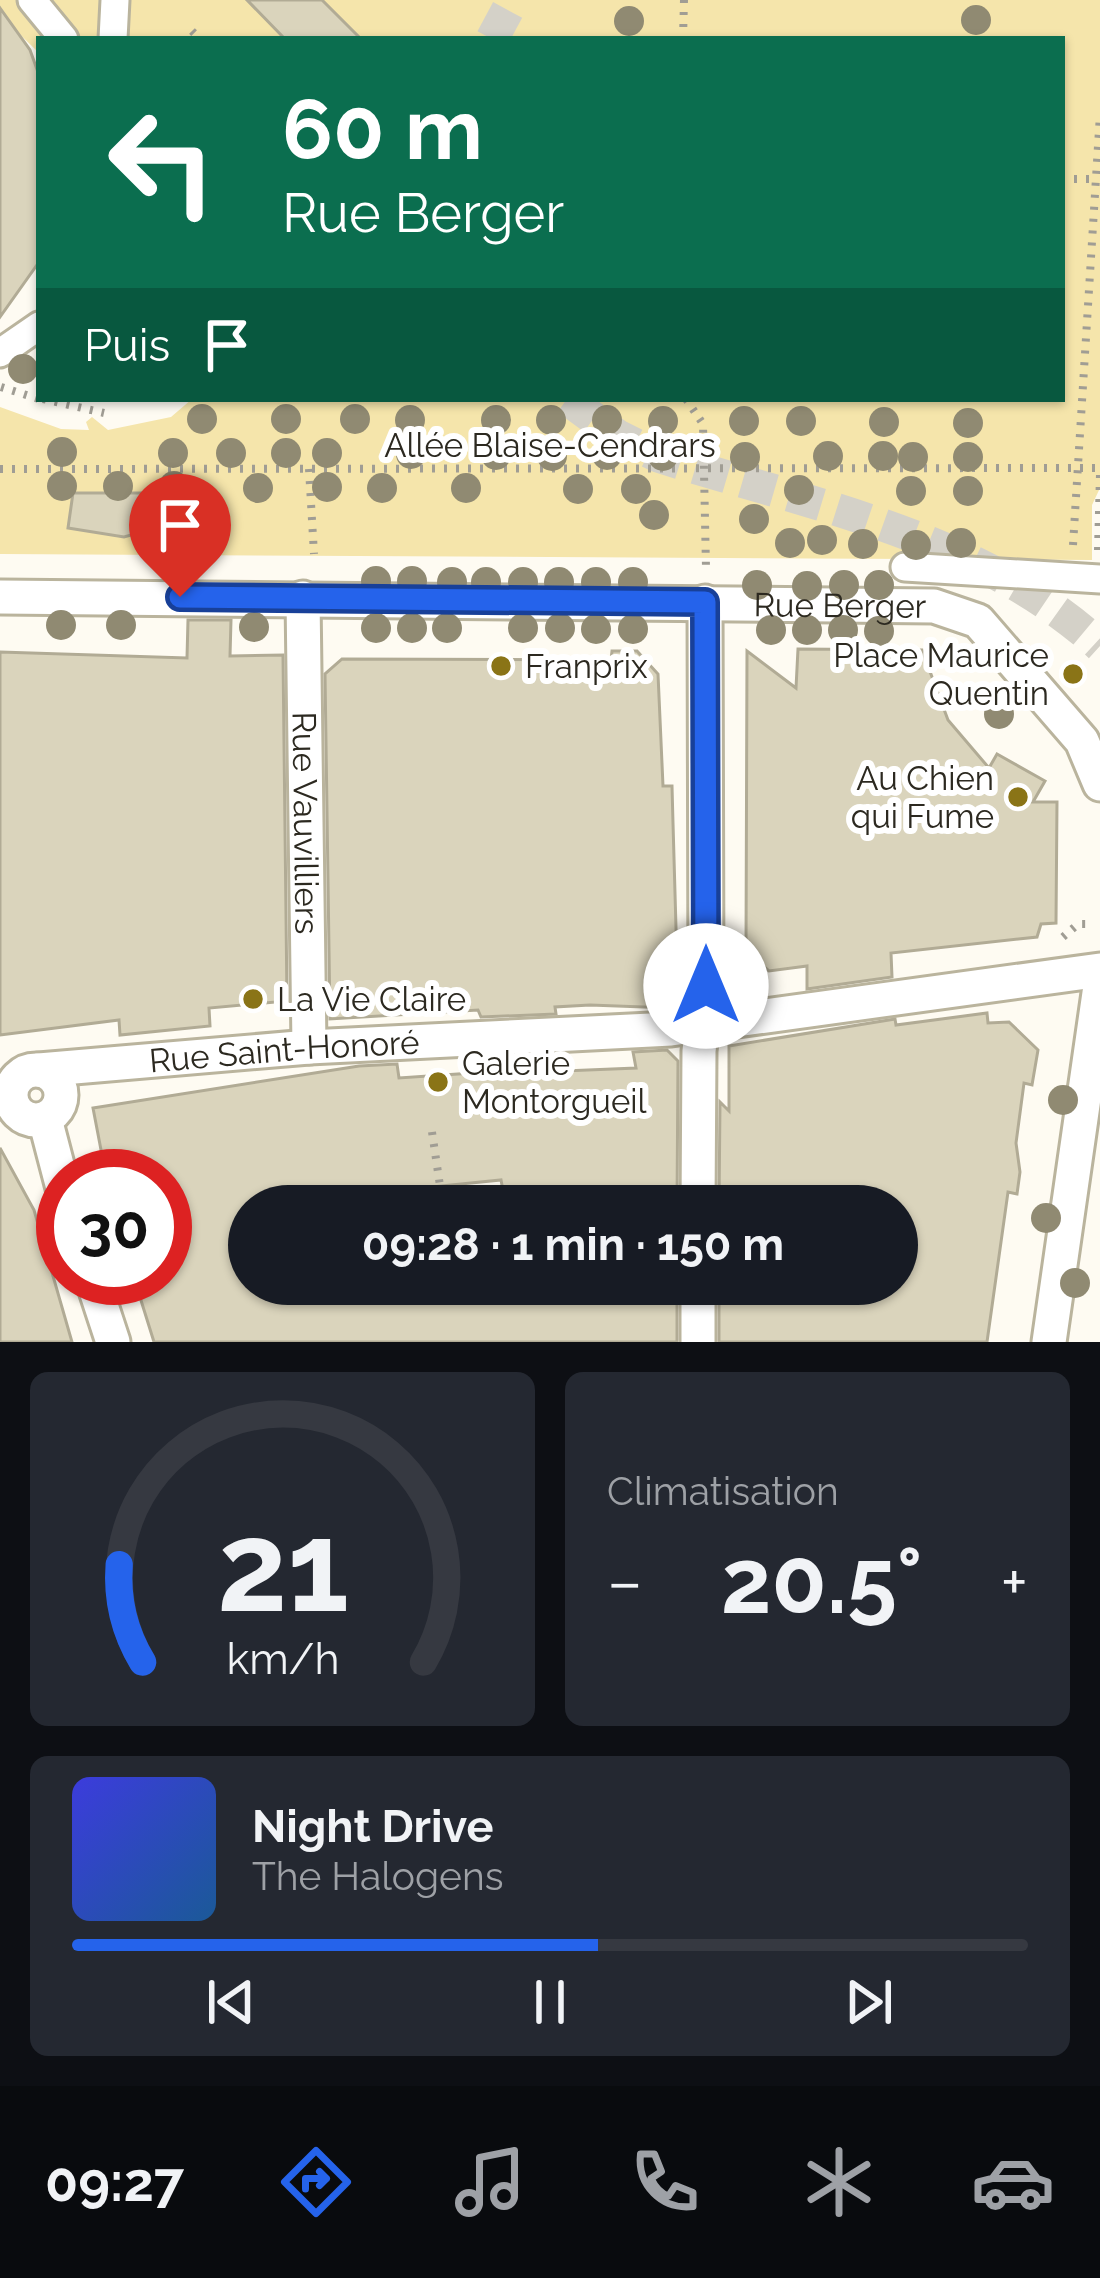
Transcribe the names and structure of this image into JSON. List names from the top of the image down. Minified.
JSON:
{"streets":{"street":["Rue Berger","Rue Vauvilliers","Rue Saint-Honoré"],"path":["Allée Blaise-Cendrars"]},"crossings":[["Rue Berger","Rue Vauvilliers"],["Rue Vauvilliers","Rue Saint-Honoré"]],"places":["Franprix","Place Maurice Quentin","Au Chien qui Fume","La Vie Claire","Galerie Montorgueil"],"page":{"turn":["60 m","Rue Berger"],"then":"Puis","limit":"30","trip":"09:28 · 1 min · 150 m","tile":"Climatisation","heat":["−","20.5°","+"],"song":["Night Drive","The Halogens"],"tabs":"09:27","gauge":["21","km/h"]}}
